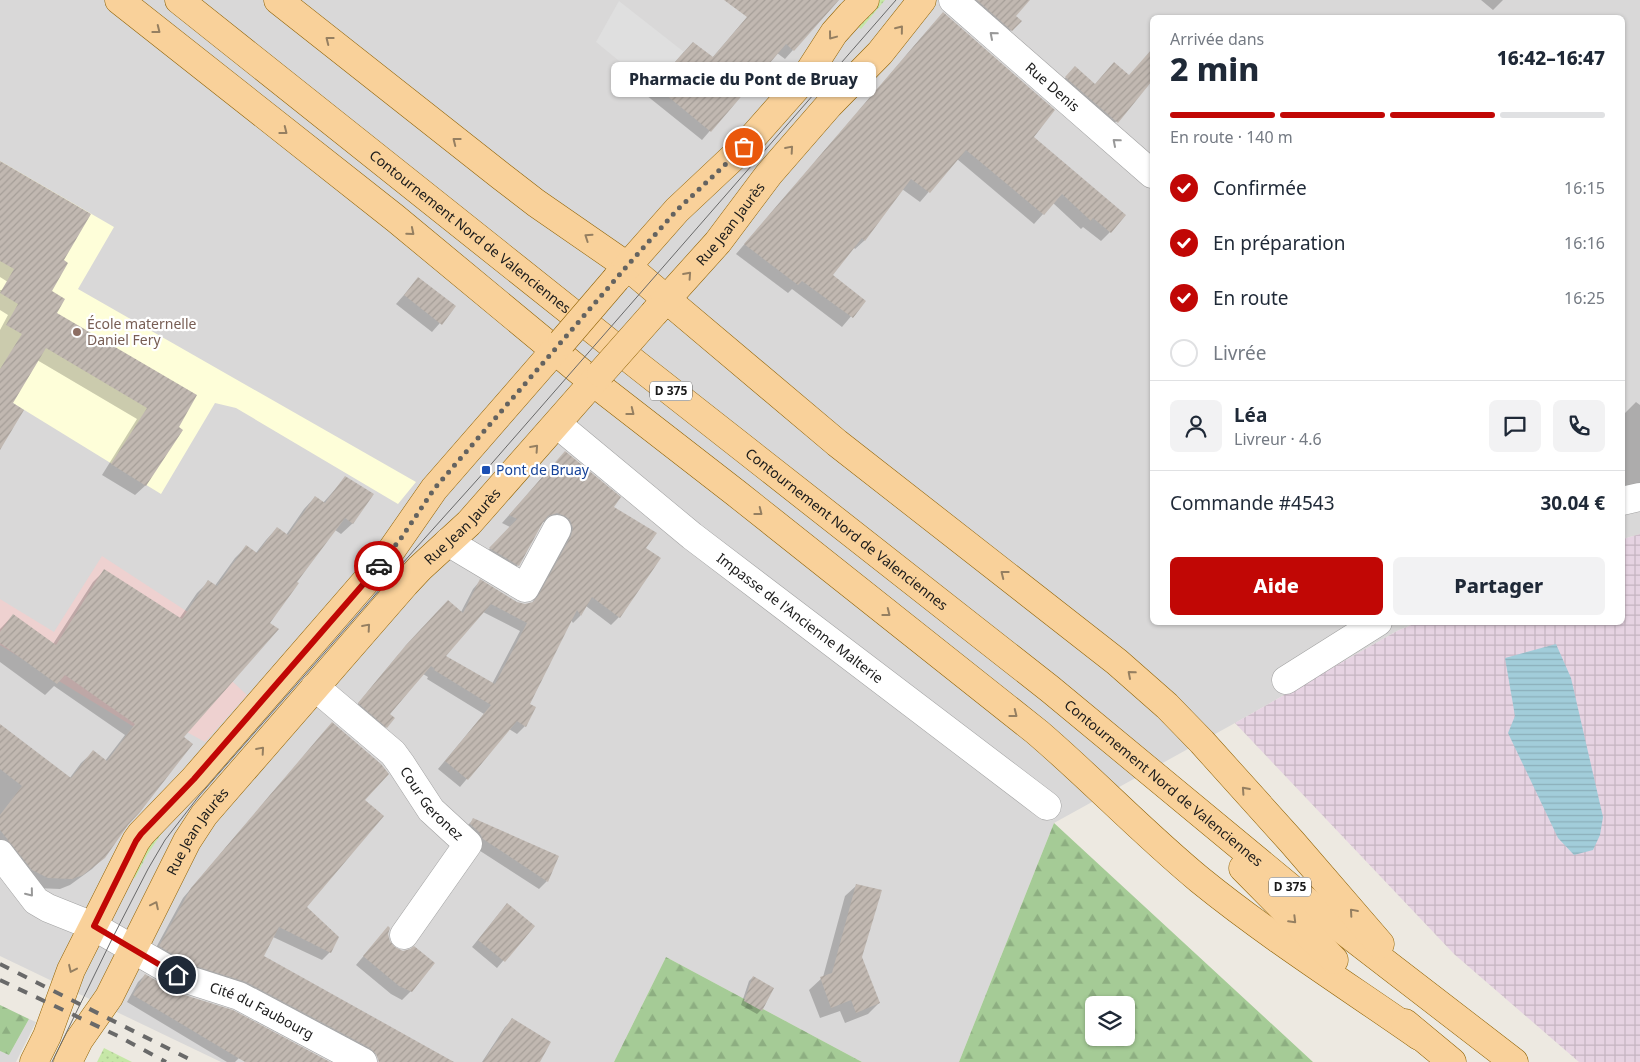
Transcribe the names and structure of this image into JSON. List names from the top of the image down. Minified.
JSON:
{"streets":{"main road":["Rue Jean Jaurès","Contournement Nord de Valenciennes","D 375"],"street":["Rue Denis","Impasse de l'Ancienne Malterie","Cour Geronez","Cité du Faubourg"]},"crossings":[["Rue Jean Jaurès","Impasse de l'Ancienne Malterie"],["Rue Jean Jaurès","Cour Geronez"],["Rue Jean Jaurès","Cité du Faubourg"]],"one_way":["Rue Denis"],"places":{"other":["Pharmacie du Pont de Bruay","École maternelle Daniel Fery"],"transit":["Pont de Bruay"]},"page":{"heading":["2 min","Arrivée dans","16:42–16:47"],"panel":["Léa","Livreur · 4.6","Commande #4543","30.04 €"],"bubble":"Pharmacie du Pont de Bruay","bar":"En route · 140 m","list":[["Confirmée","16:15"],["En préparation","16:16"],["En route","16:25"],"Livrée"],"buttons":["Aide","Partager"]}}
